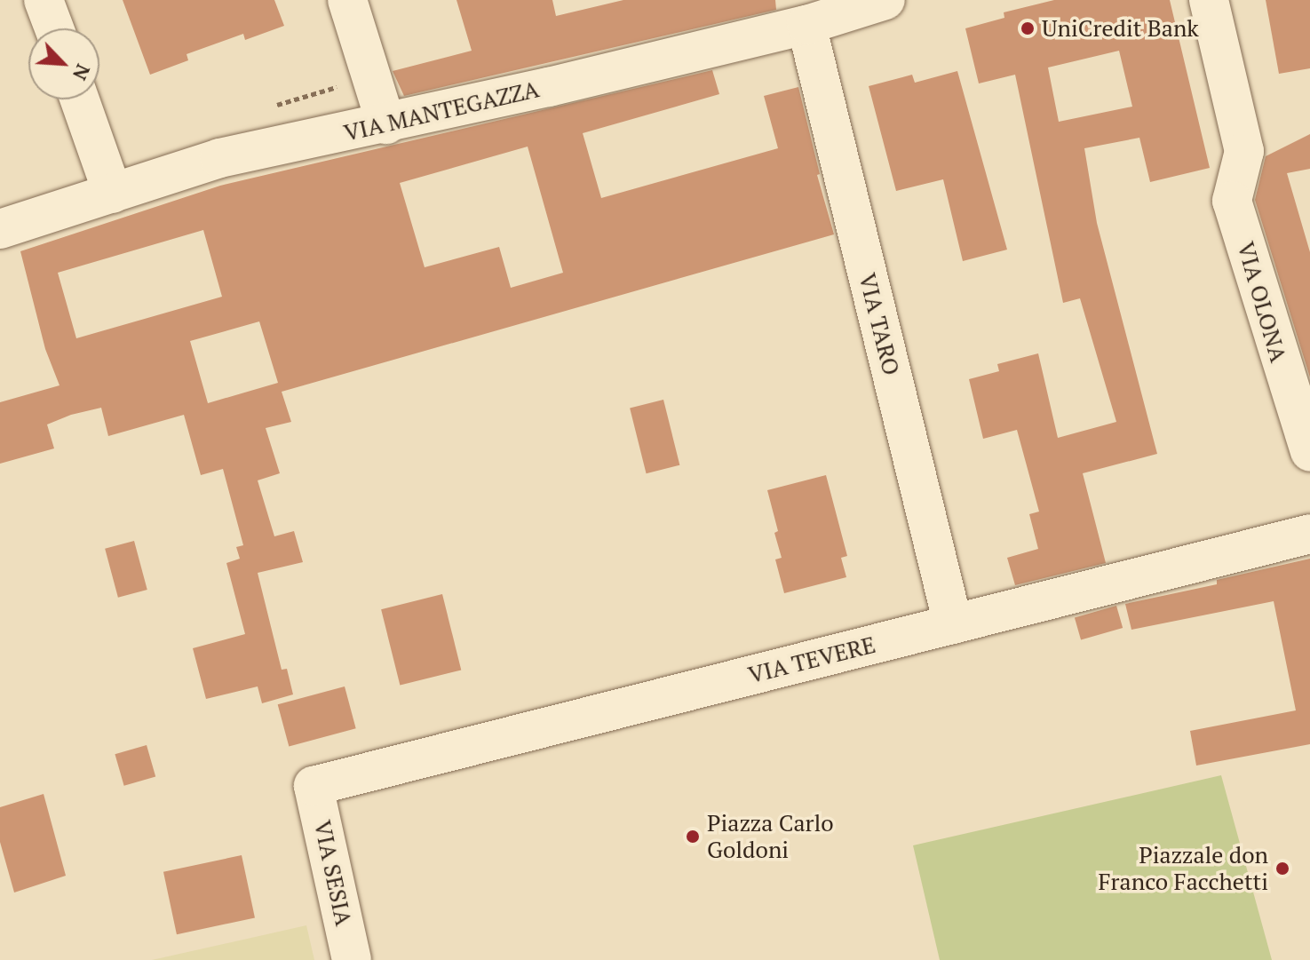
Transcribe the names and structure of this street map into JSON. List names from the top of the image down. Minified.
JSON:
{"streets":{"street":["VIA MANTEGAZZA","VIA OLONA","VIA TARO","VIA TEVERE","VIA SESIA"]},"crossings":[["VIA MANTEGAZZA","VIA TARO"],["VIA TARO","VIA TEVERE"],["VIA TEVERE","VIA SESIA"]],"places":["UniCredit Bank","Piazza Carlo Goldoni","Piazzale don Franco Facchetti"],"north":"bottom right"}
